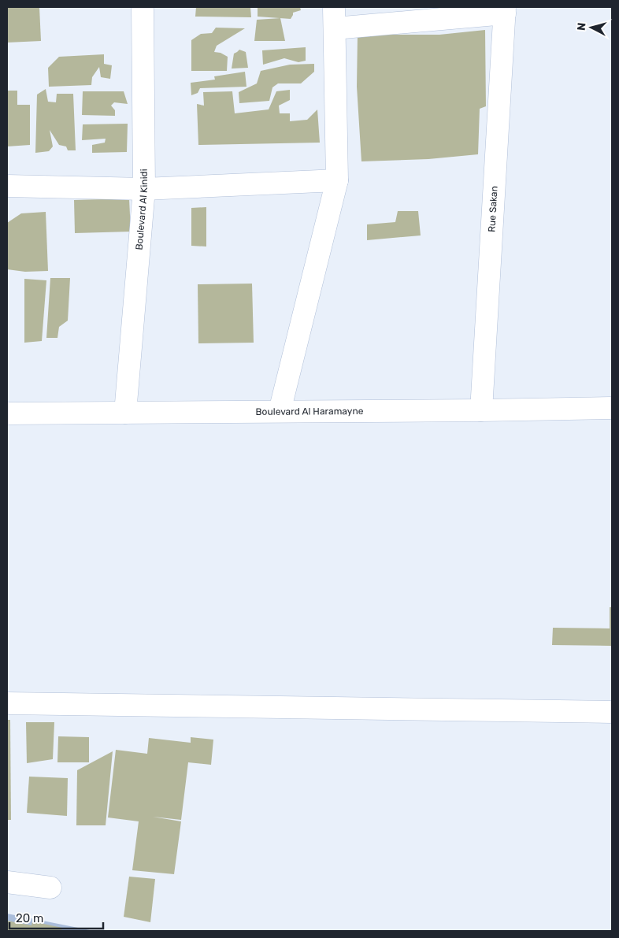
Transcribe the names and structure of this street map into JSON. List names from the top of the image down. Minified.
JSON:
{"streets":{"street":["Rue Sakan","Boulevard Al Kinidi","Boulevard Al Haramayne"]},"crossings":[["Rue Sakan","Boulevard Al Haramayne"],["Boulevard Al Kinidi","Boulevard Al Haramayne"]],"scale_bar":"20 m","north":"left"}
